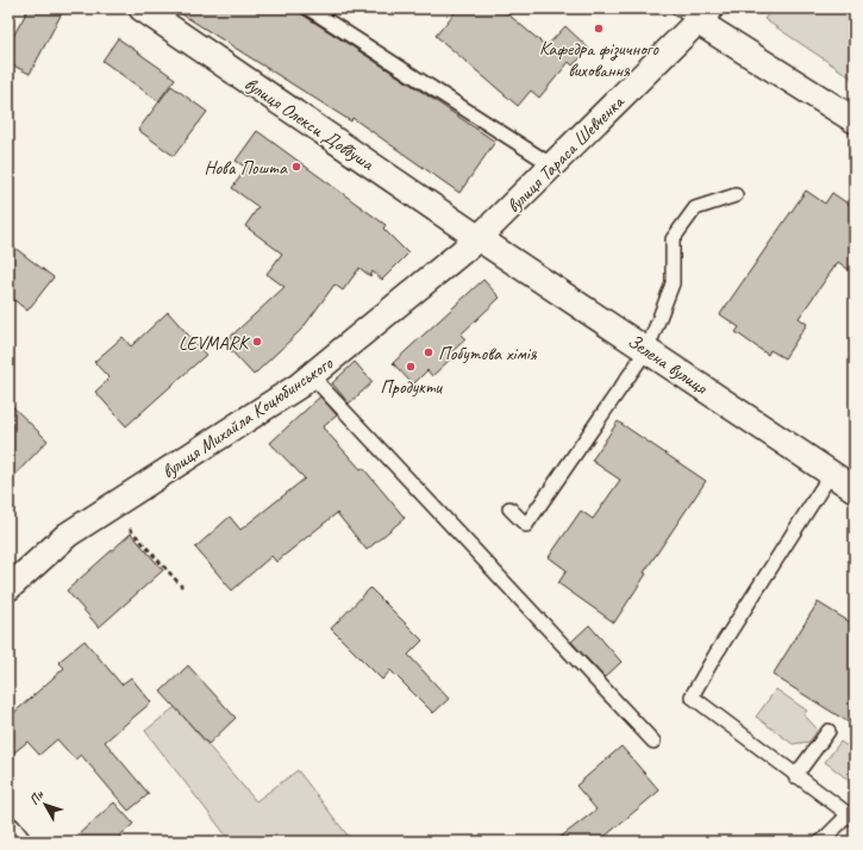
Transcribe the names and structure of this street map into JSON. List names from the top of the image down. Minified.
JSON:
{"streets":{"street":["вулиця Олекси Довбуша","вулиця Тараса Шевченка","Зелена вулиця","вулиця Михайла Коцюбинського"]},"crossings":[["вулиця Олекси Довбуша","вулиця Тараса Шевченка"],["вулиця Олекси Довбуша","Зелена вулиця"],["вулиця Олекси Довбуша","вулиця Михайла Коцюбинського"],["вулиця Тараса Шевченка","Зелена вулиця"],["вулиця Тараса Шевченка","вулиця Михайла Коцюбинського"],["Зелена вулиця","вулиця Михайла Коцюбинського"]],"places":["Кафедра фізичного виховання","Нова Пошта","LEVMARK","Побутова хімія","Продукти"],"north":"top left"}
